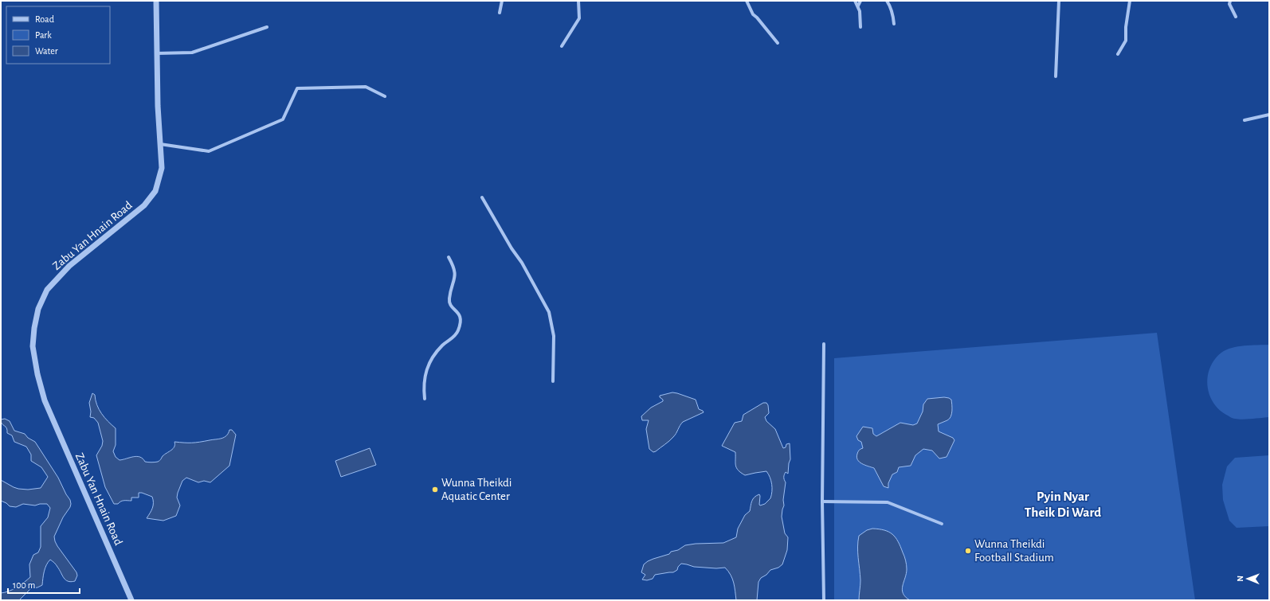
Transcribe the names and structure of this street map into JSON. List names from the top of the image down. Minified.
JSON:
{"streets":{"street":["Zabu Yan Hnain Road"]},"districts":["Pyin Nyar Theik Di Ward"],"places":["Wunna Theikdi Aquatic Center","Wunna Theikdi Football Stadium"],"legend":["Road","Park","Water"],"scale_bar":"100 m","north":"left"}
